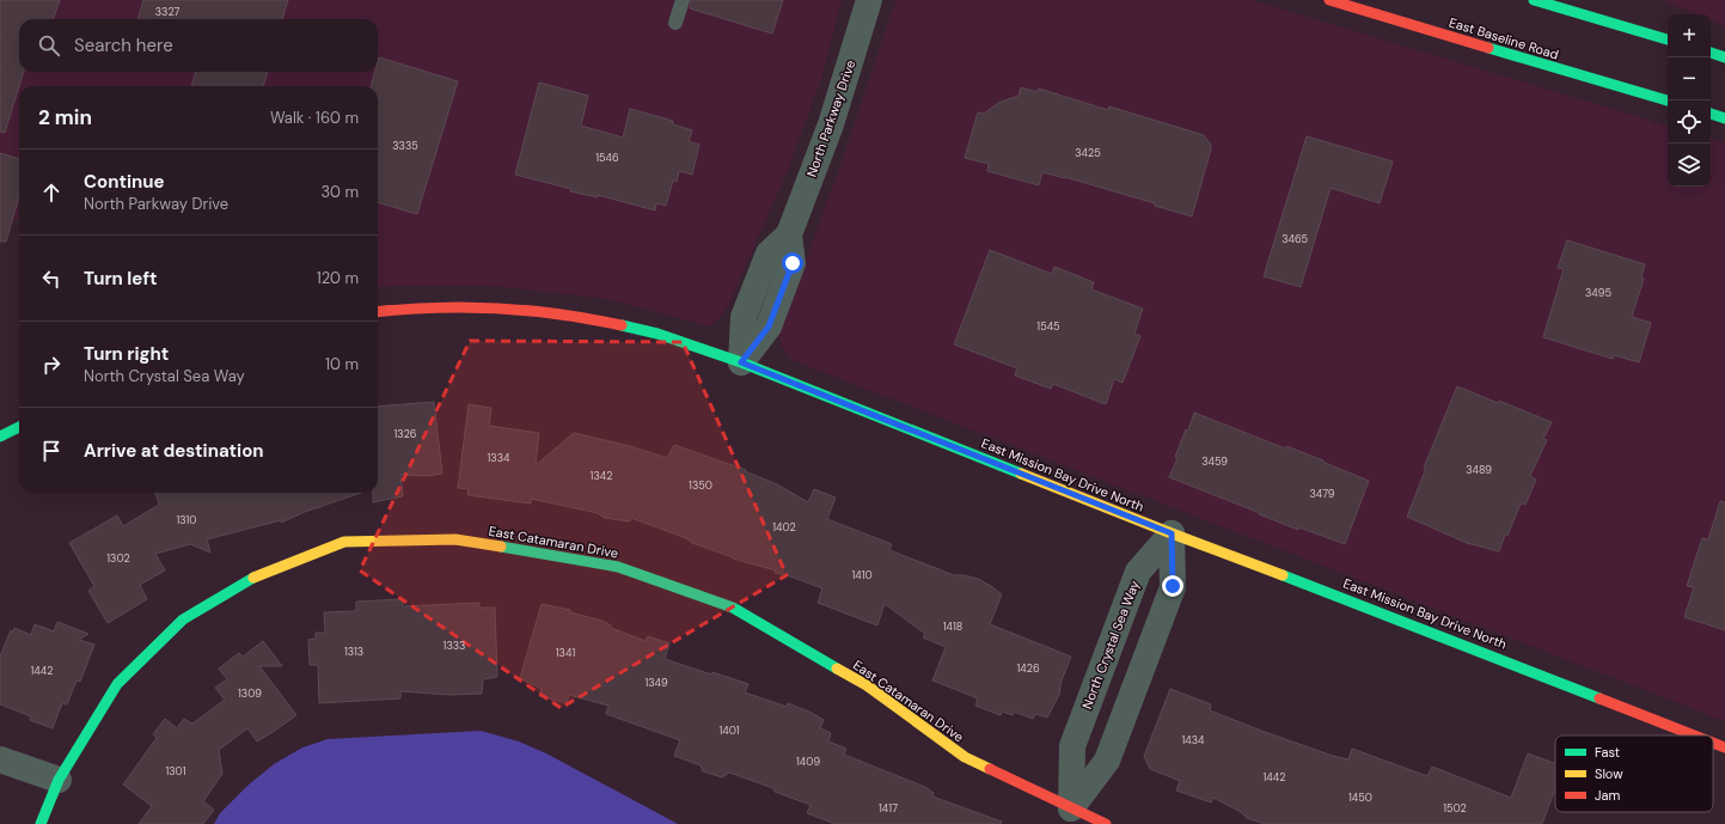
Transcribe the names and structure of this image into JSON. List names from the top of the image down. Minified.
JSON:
{"streets":{"street":["East Baseline Road","North Parkway Drive","East Mission Bay Drive North","East Catamaran Drive","North Crystal Sea Way"]},"crossings":[["North Parkway Drive","East Mission Bay Drive North"],["East Mission Bay Drive North","North Crystal Sea Way"],["East Catamaran Drive","North Crystal Sea Way"]],"house_numbers":["3327","3335","3425","1546","3465","3495","1545","1326","1334","3459","3489","1342","1350","3479","1310","1402","1302","1410","1418","1333","1313","1341","1426","1442","1349","1309","1401","1434","1409","1301","1442","1450","1417","1502"],"legend":["Fast","Slow","Jam"],"page":{"map_buttons":["+","−"],"search":"Search here","heading":["2 min","Walk · 160 m"],"list":[["Continue","North Parkway Drive","30 m"],["Turn left","120 m"],["Turn right","North Crystal Sea Way","10 m"],"Arrive at destination"]}}
